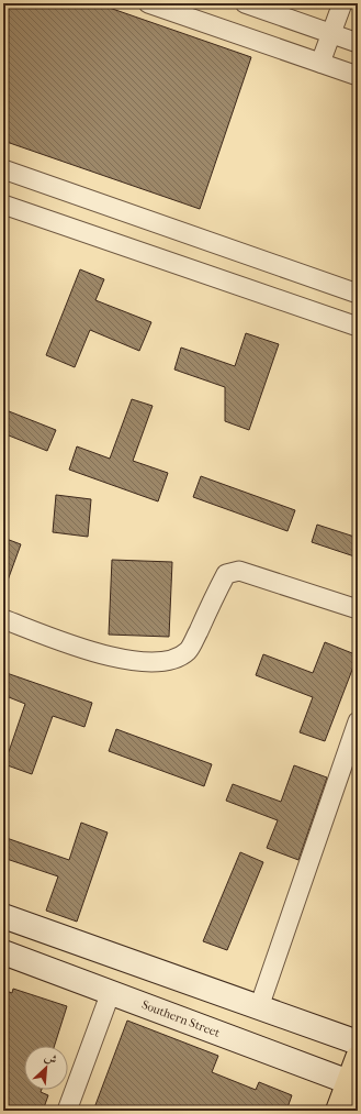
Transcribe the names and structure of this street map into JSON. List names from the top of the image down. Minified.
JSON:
{"streets":{"main road":["Southern Street"]},"north":"top right"}
